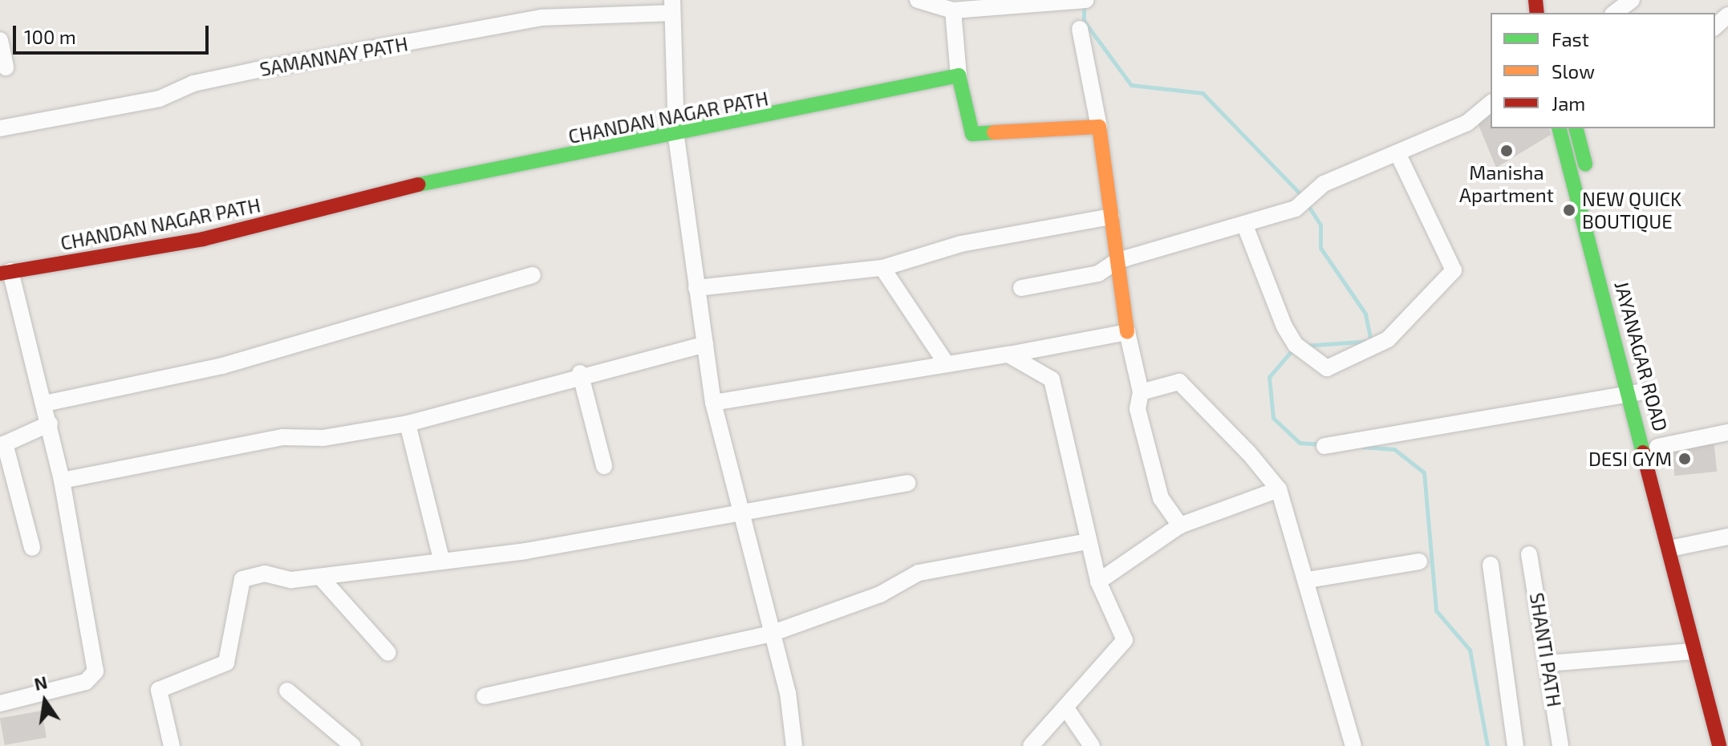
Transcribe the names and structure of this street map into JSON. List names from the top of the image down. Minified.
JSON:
{"streets":{"street":["SAMANNAY PATH","CHANDAN NAGAR PATH","JAYANAGAR ROAD","SHANTI PATH"]},"places":["Manisha Apartment","NEW QUICK BOUTIQUE","DESI GYM"],"legend":["Fast","Slow","Jam"],"scale_bar":"100 m","north":"top"}
